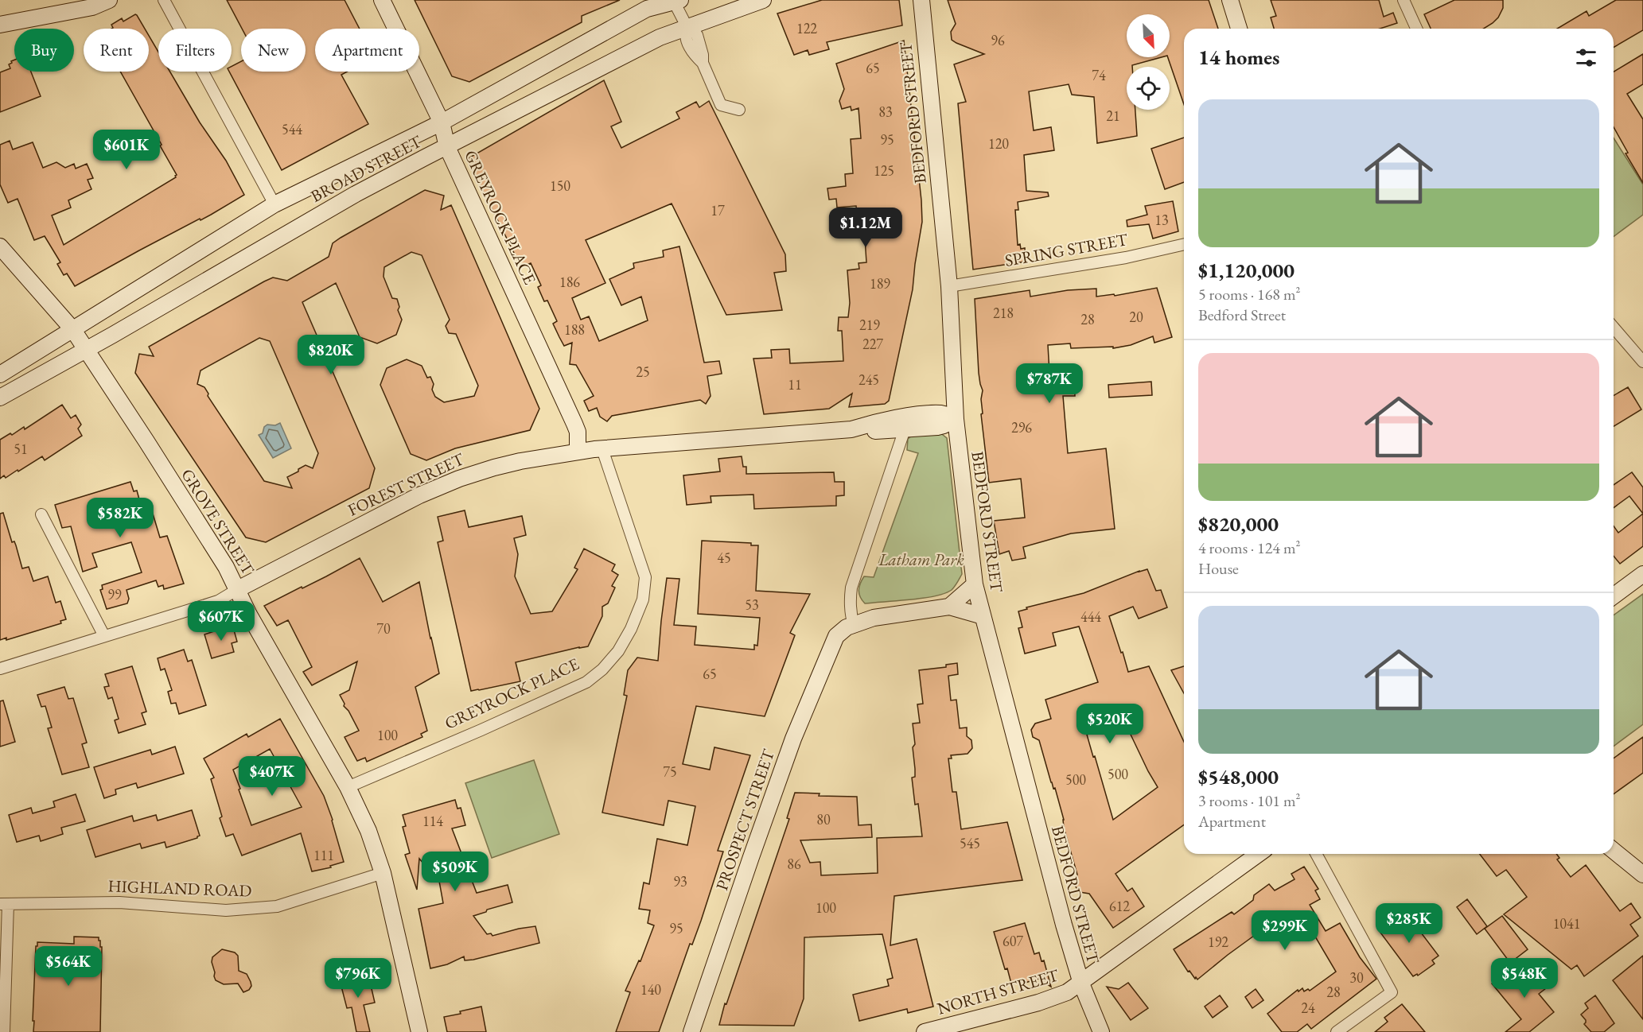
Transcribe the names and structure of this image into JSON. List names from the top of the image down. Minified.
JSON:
{"streets":{"main road":["BEDFORD STREET","BROAD STREET","GREYROCK PLACE","FOREST STREET","GROVE STREET","PROSPECT STREET","NORTH STREET"],"street":["SPRING STREET","HIGHLAND ROAD"]},"crossings":[["BEDFORD STREET","SPRING STREET"],["BEDFORD STREET","FOREST STREET"],["BEDFORD STREET","NORTH STREET"],["BROAD STREET","GREYROCK PLACE"],["BROAD STREET","GROVE STREET"],["GREYROCK PLACE","FOREST STREET"],["GREYROCK PLACE","GROVE STREET"],["FOREST STREET","GROVE STREET"],["GROVE STREET","HIGHLAND ROAD"]],"parks":["Latham Park"],"house_numbers":["122","96","65","74","83","21","544","95","120","125","150","17","13","186","189","218","20","28","219","188","227","25","245","11","296","51","45","99","53","444","70","65","100","75","500","500","80","114","545","111","86","93","612","100","1041","95","607","192","30","140","28","24"],"north":"bottom right","page":{"chip":["Buy","Rent","Filters","New","Apartment"],"heading":"14 homes","list":[{"name":"$1,120,000","note":"5 rooms · 168 m² · Bedford Street"},{"name":"$820,000","note":"4 rooms · 124 m² · House"},{"name":"$548,000","note":"3 rooms · 101 m² · Apartment"}],"price":["$601K","$1.12M","$820K","$787K","$582K","$607K","$520K","$407K","$509K","$285K","$299K","$564K","$796K","$548K"]}}
